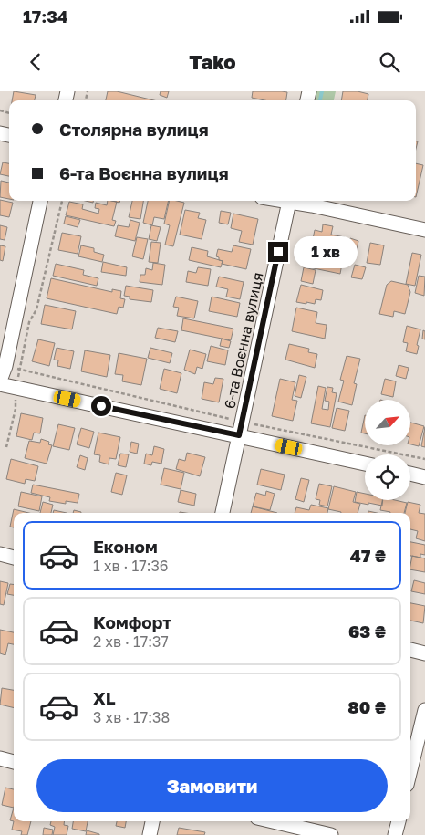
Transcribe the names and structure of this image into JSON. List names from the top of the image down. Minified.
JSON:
{"streets":{"street":["6-та Воєнна вулиця"]},"north":"top right","page":{"status":"17:34","header":"Tako","banner":["Столярна вулиця","6-та Воєнна вулиця"],"bubble":"1 хв","list":[{"name":"Економ","note":"1 хв · 17:36","value":"47 ₴"},{"name":"Комфорт","note":"2 хв · 17:37","value":"63 ₴"},{"name":"XL","note":"3 хв · 17:38","value":"80 ₴"}],"buttons":"Замовити"}}
